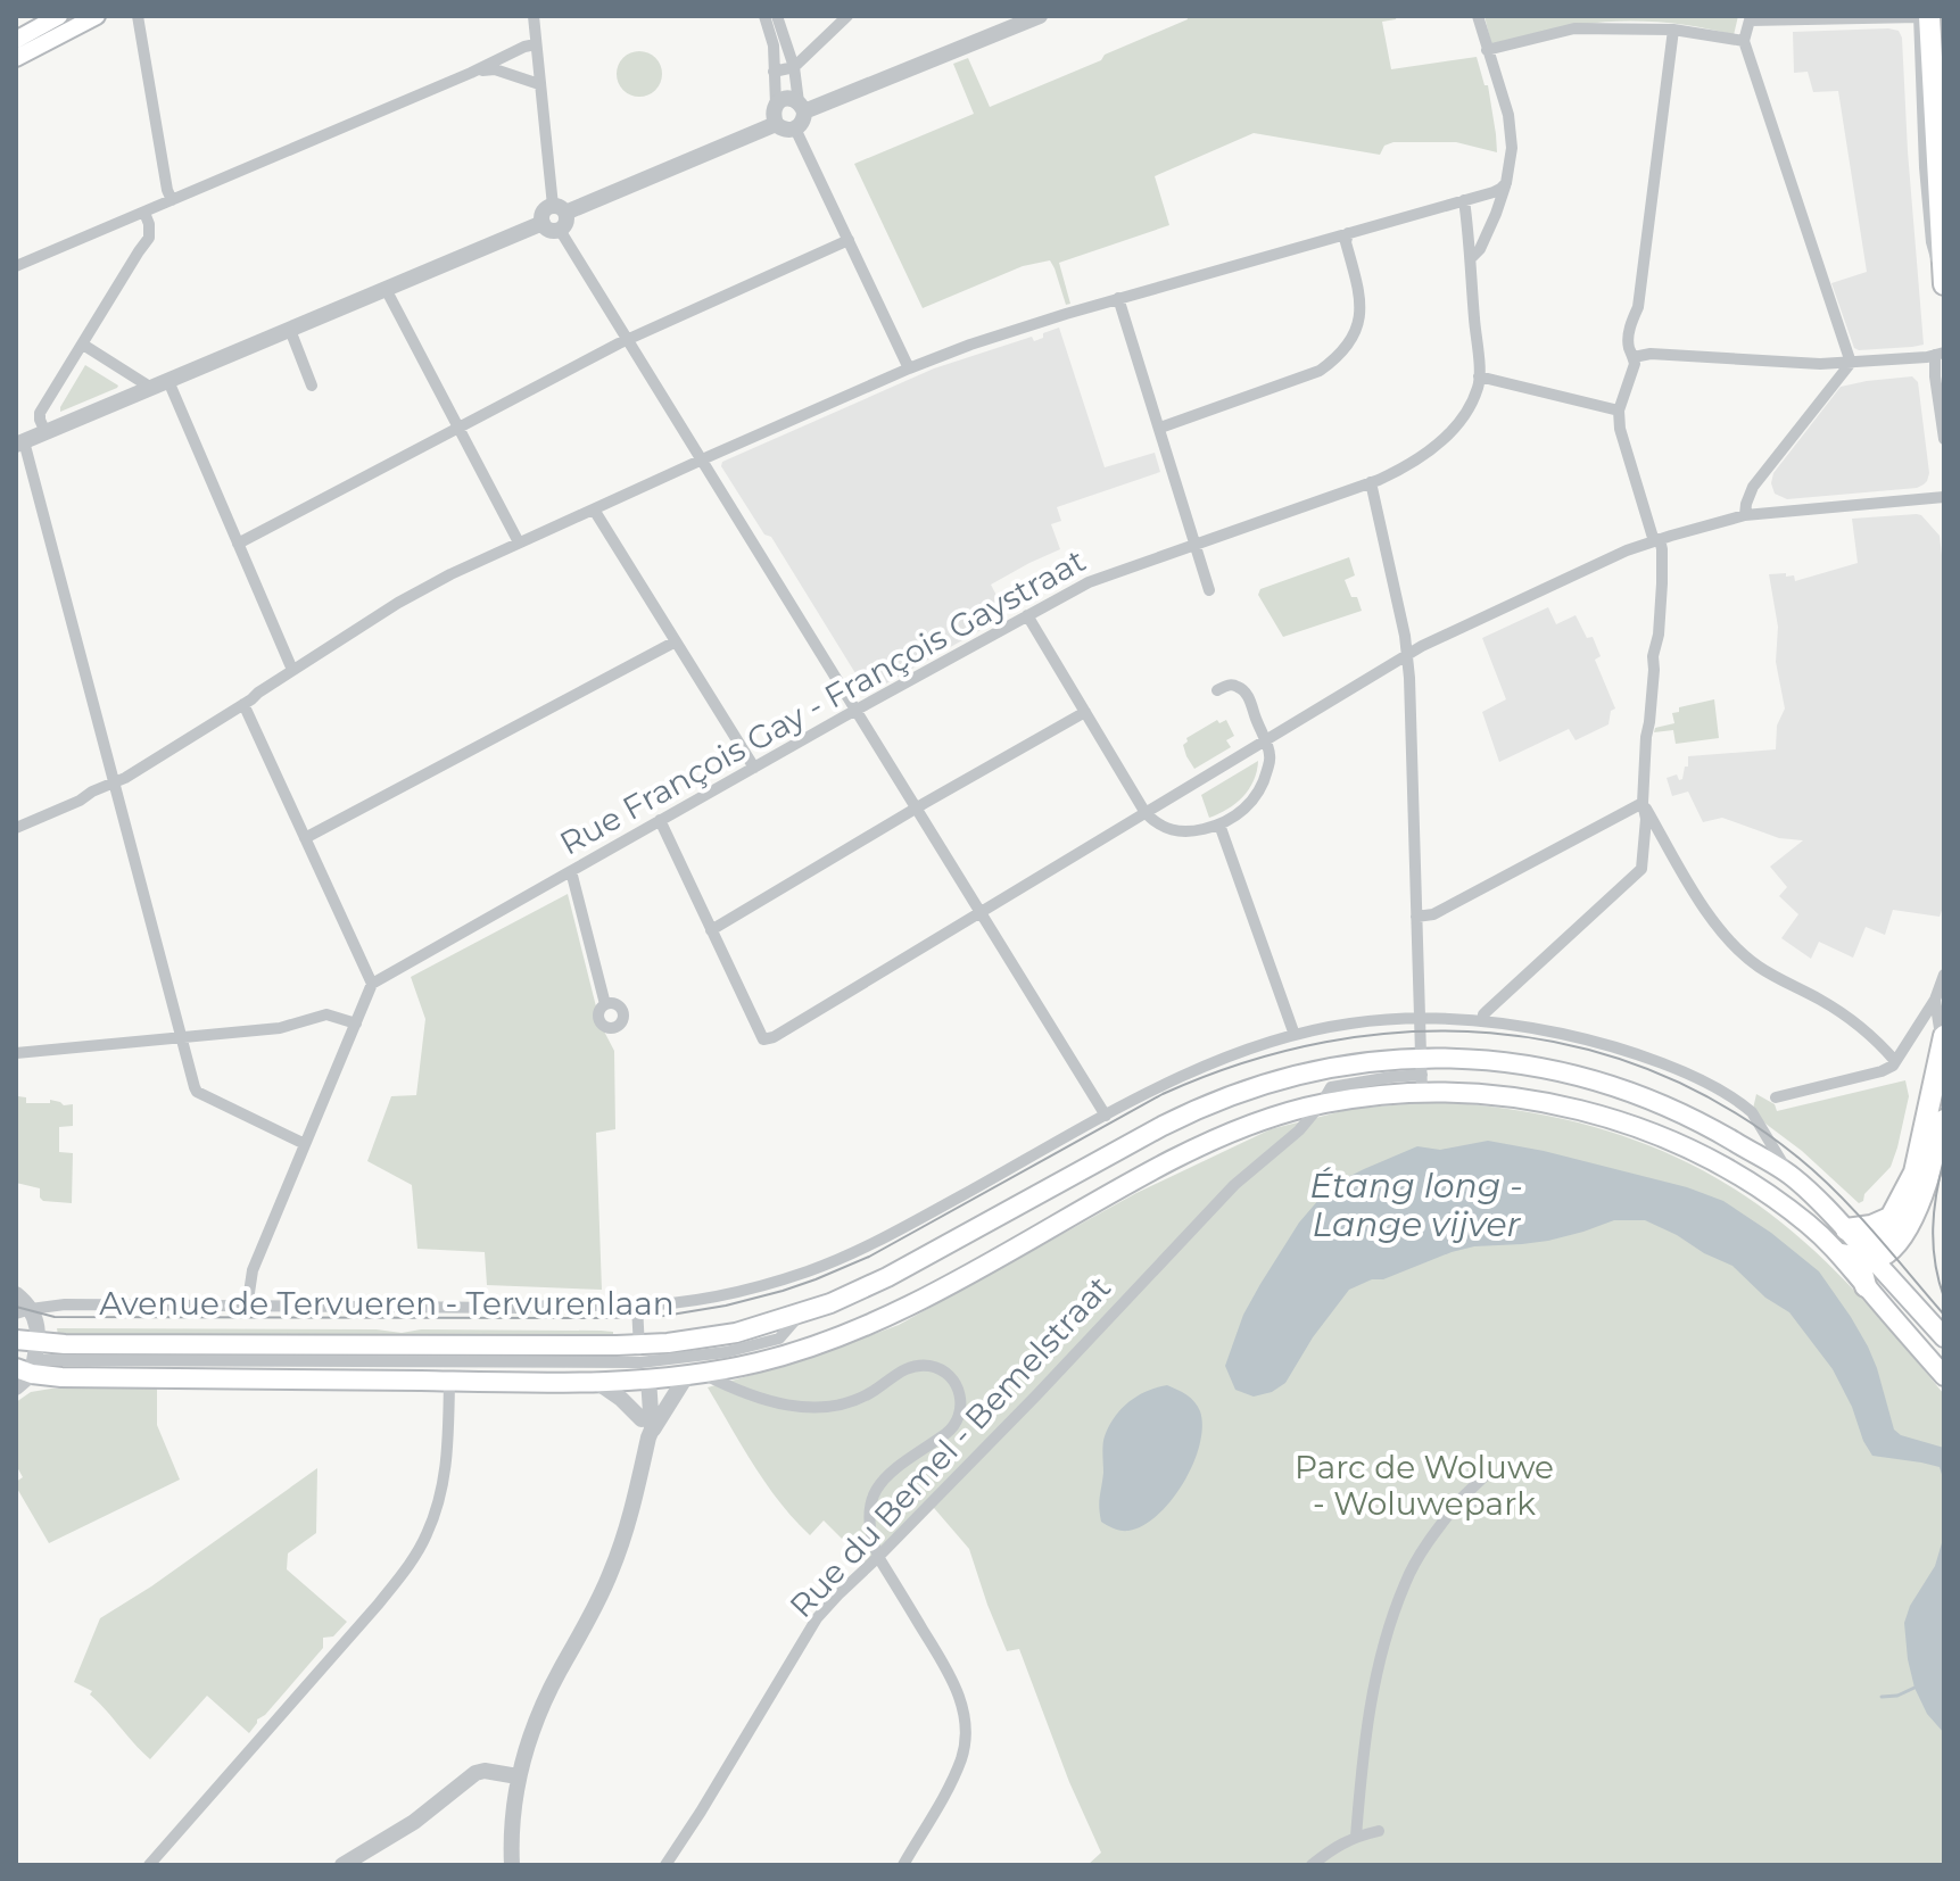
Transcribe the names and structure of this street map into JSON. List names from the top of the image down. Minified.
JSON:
{"streets":{"main road":["Avenue de Tervueren - Tervurenlaan"],"street":["Rue François Gay - François Gaystraat","Rue du Bemel - Bemelstraat"]},"crossings":[["Avenue de Tervueren - Tervurenlaan","Rue du Bemel - Bemelstraat"]],"water":["Étang long - Lange vijver"],"parks":["Parc de Woluwe - Woluwepark"]}
